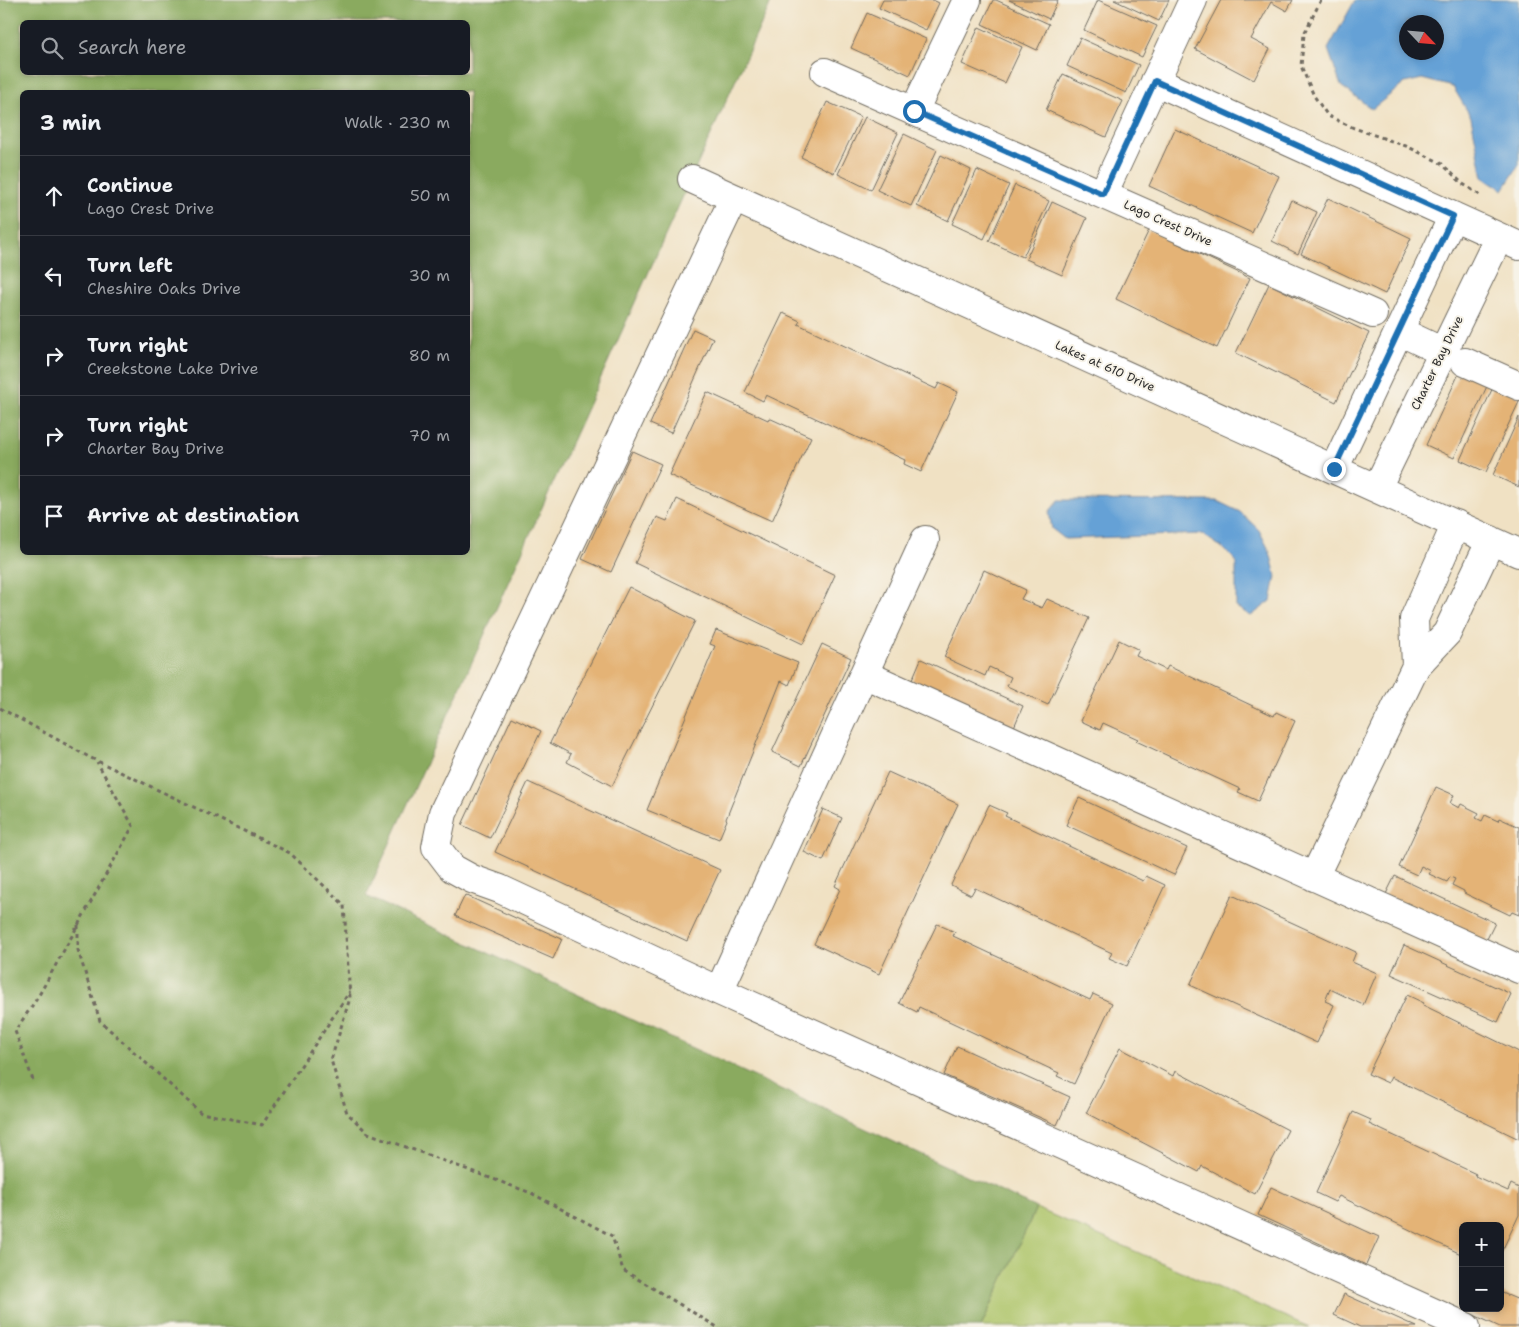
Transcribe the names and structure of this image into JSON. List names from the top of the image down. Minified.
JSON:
{"streets":{"street":["Lago Crest Drive","Charter Bay Drive","Lakes at 610 Drive"]},"crossings":[["Charter Bay Drive","Lakes at 610 Drive"]],"north":"bottom right","page":{"search":"Search here","heading":["3 min","Walk · 230 m"],"list":[["Continue","Lago Crest Drive","50 m"],["Turn left","Cheshire Oaks Drive","30 m"],["Turn right","Creekstone Lake Drive","80 m"],["Turn right","Charter Bay Drive","70 m"],"Arrive at destination"],"map_buttons":["+","−"]}}
